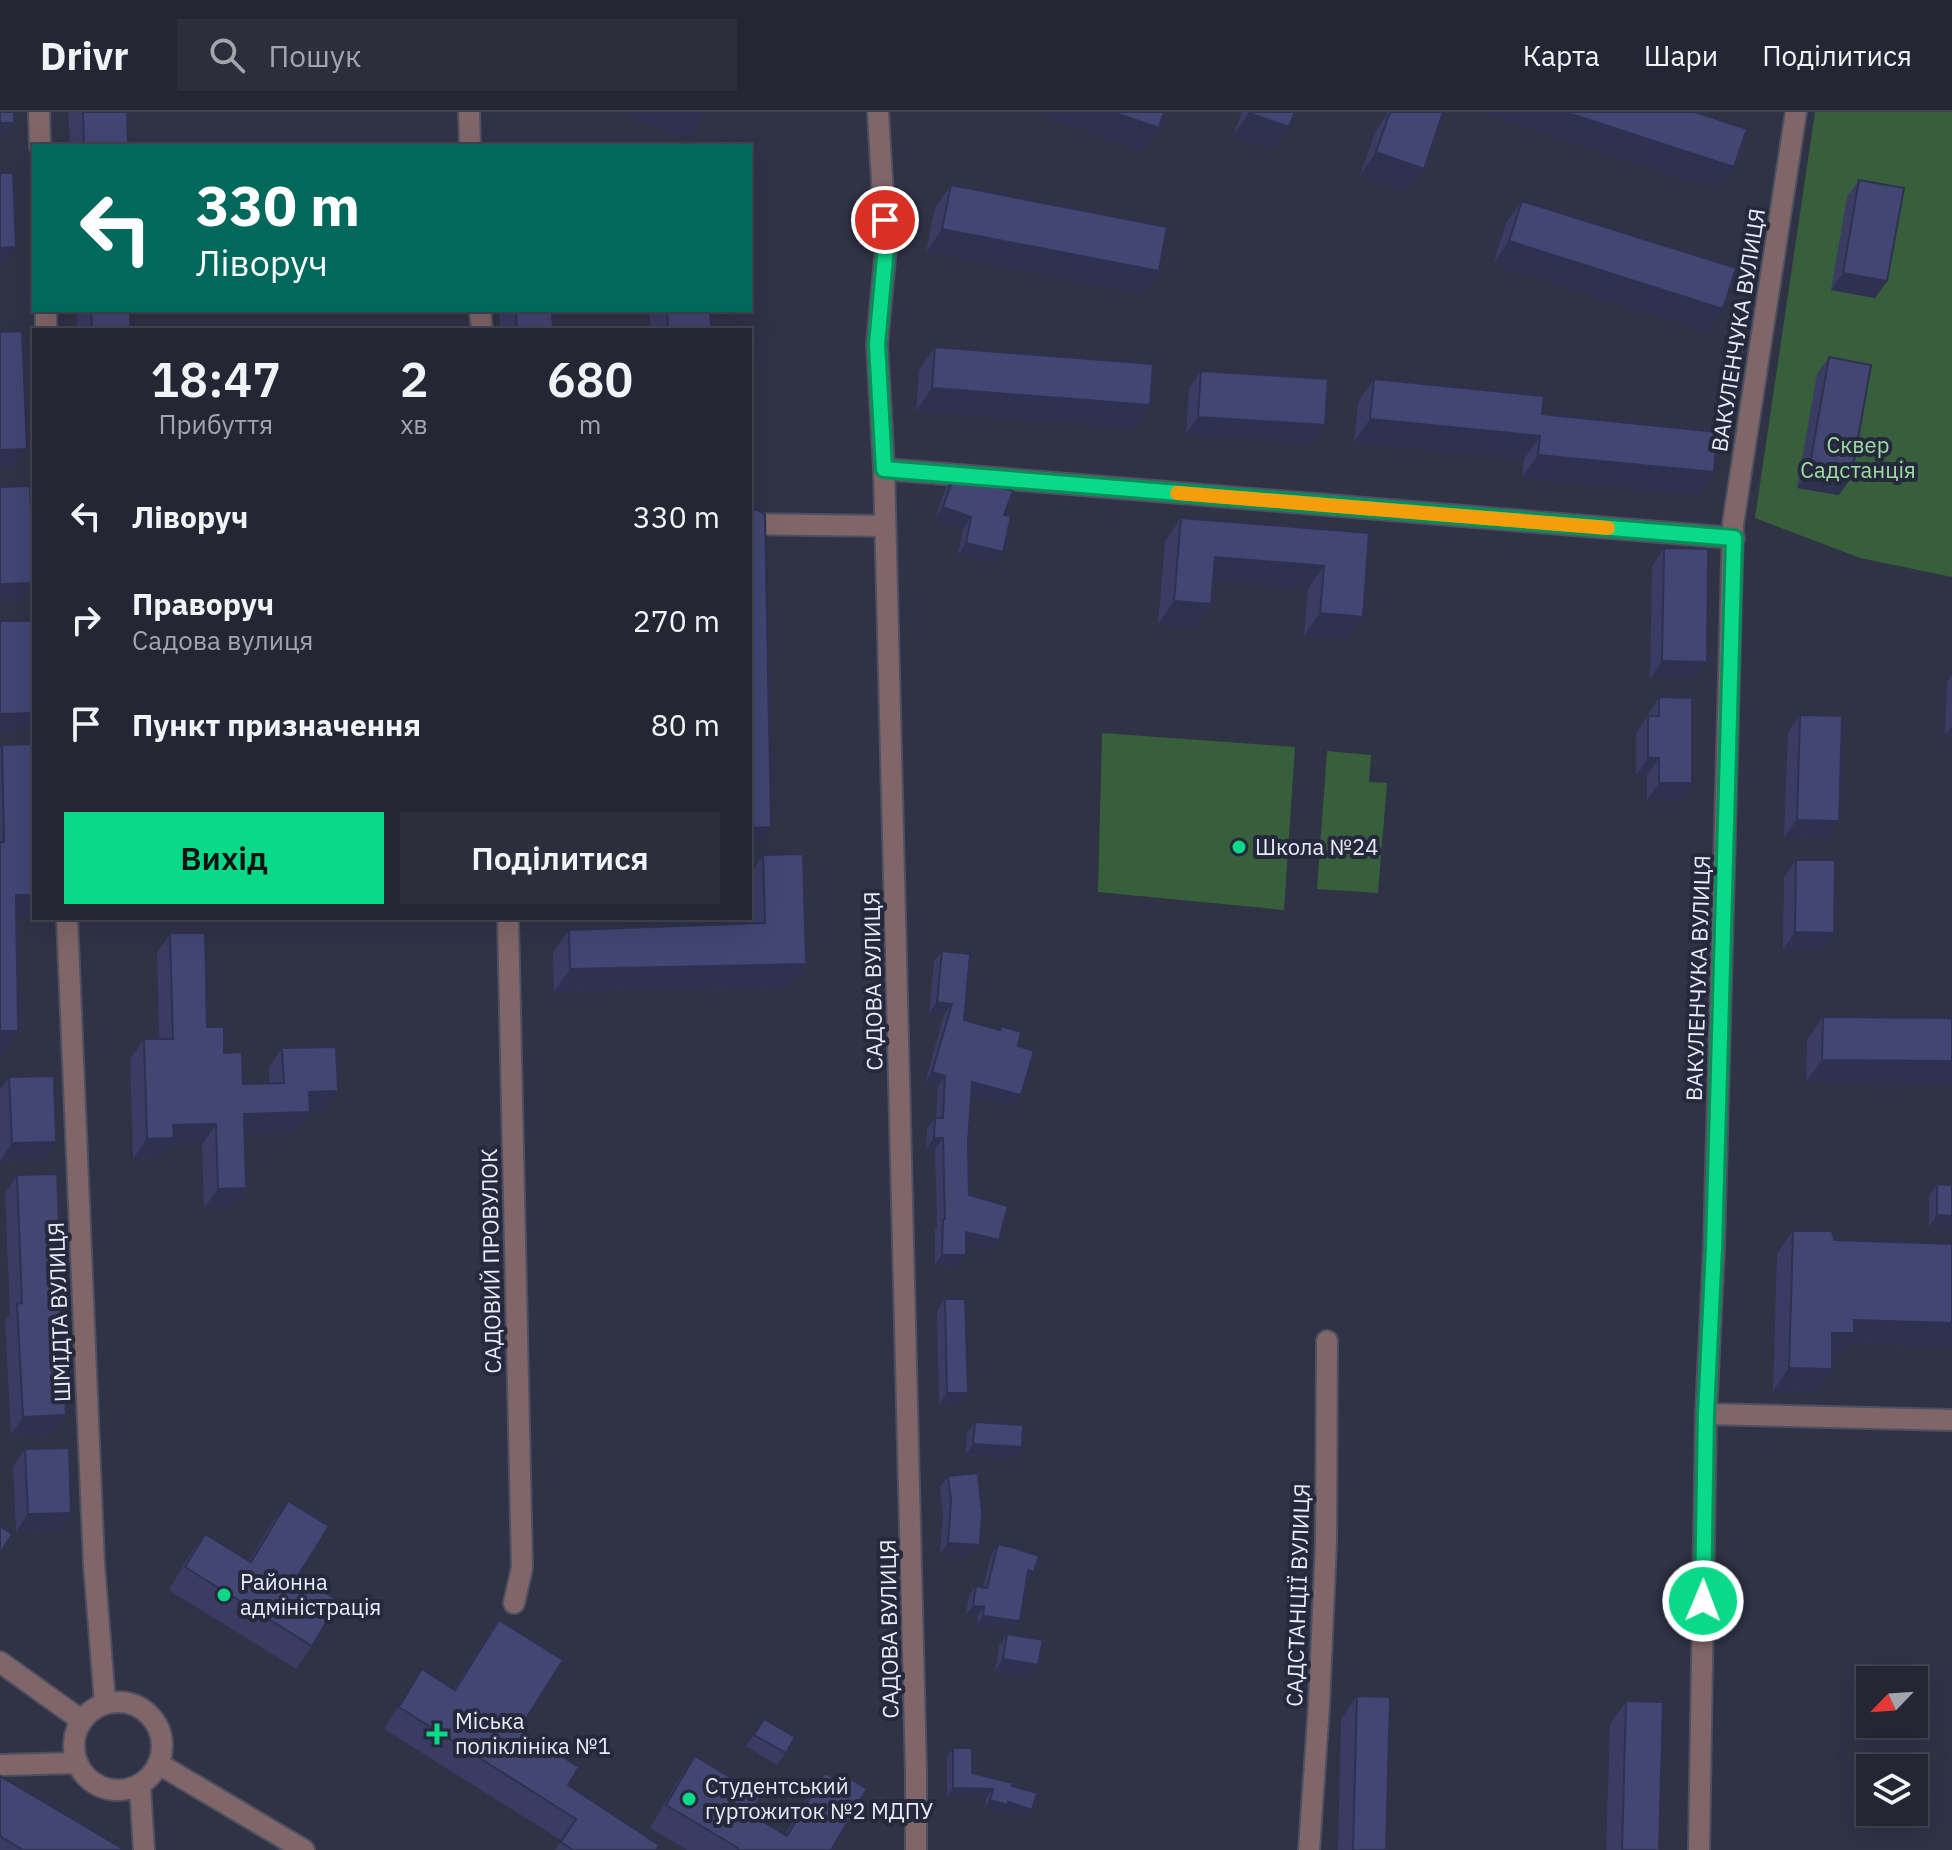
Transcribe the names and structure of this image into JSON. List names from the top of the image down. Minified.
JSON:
{"streets":{"street":["ВАКУЛЕНЧУКА ВУЛИЦЯ","САДОВА ВУЛИЦЯ","САДОВИЙ ПРОВУЛОК","ШМІДТА ВУЛИЦЯ","САДСТАНЦІЇ ВУЛИЦЯ"]},"parks":["Сквер Садстанція"],"places":{"other":["Школа №24","Районна адміністрація","Студентський гуртожиток №2 МДПУ"],"health":["Міська поліклініка №1"]},"north":"bottom left","page":{"header":"Drivr","search":"Пошук","nav":["Карта","Шари","Поділитися"],"turn":["330 m","Ліворуч"],"eta":["18:47","Прибуття","2","хв","680","m"],"list":[{"name":"Ліворуч","value":"330 m"},{"name":"Праворуч","note":"Садова вулиця","value":"270 m"},{"name":"Пункт призначення","value":"80 m"}],"buttons":["Вихід","Поділитися"]}}
